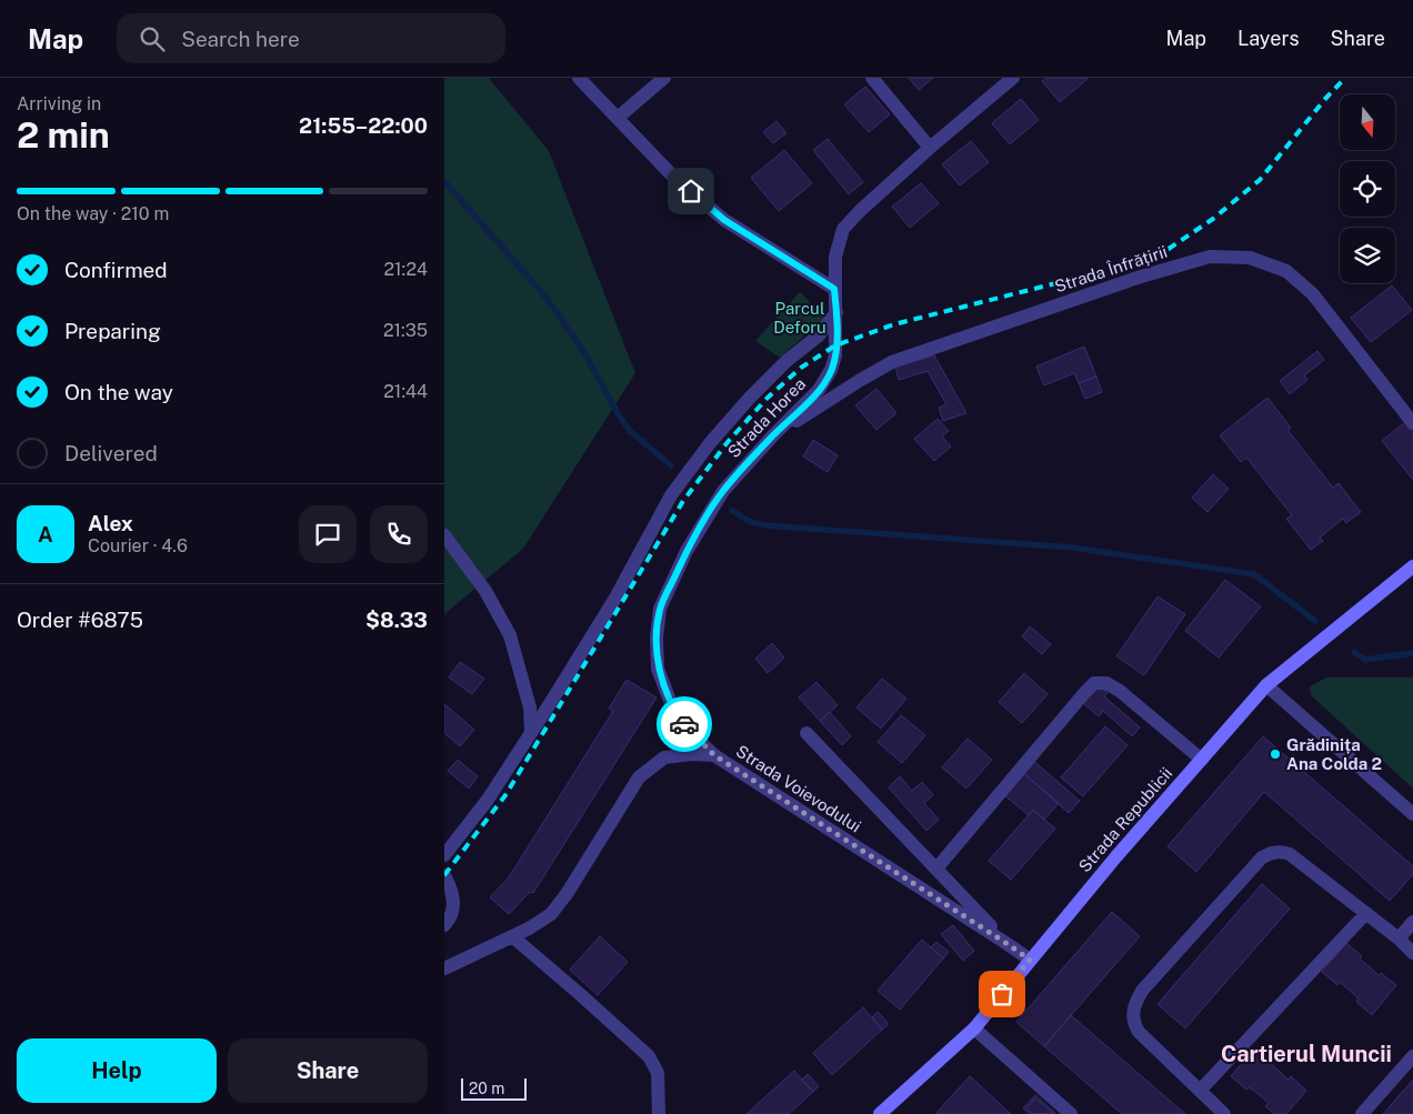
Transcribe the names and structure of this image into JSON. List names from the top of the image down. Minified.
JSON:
{"streets":{"street":["Strada Înfrățirii","Strada Horea","Strada Voievodului","Strada Republicii"]},"crossings":[["Strada Înfrățirii","Strada Horea"],["Strada Horea","Strada Voievodului"],["Strada Voievodului","Strada Republicii"]],"districts":["Cartierul Muncii"],"parks":["Parcul Deforu"],"places":["Grădinița Ana Colda 2"],"scale_bar":"20 m","north":"bottom","page":{"header":"Map","search":"Search here","nav":["Map","Layers","Share"],"heading":["2 min","Arriving in","21:55–22:00"],"panel":["Alex","Courier · 4.6","Order #6875","$8.33"],"bar":"On the way · 210 m","list":[["Confirmed","21:24"],["Preparing","21:35"],["On the way","21:44"],"Delivered"],"round":"A","buttons":["Help","Share"],"scale":"20 m"}}
